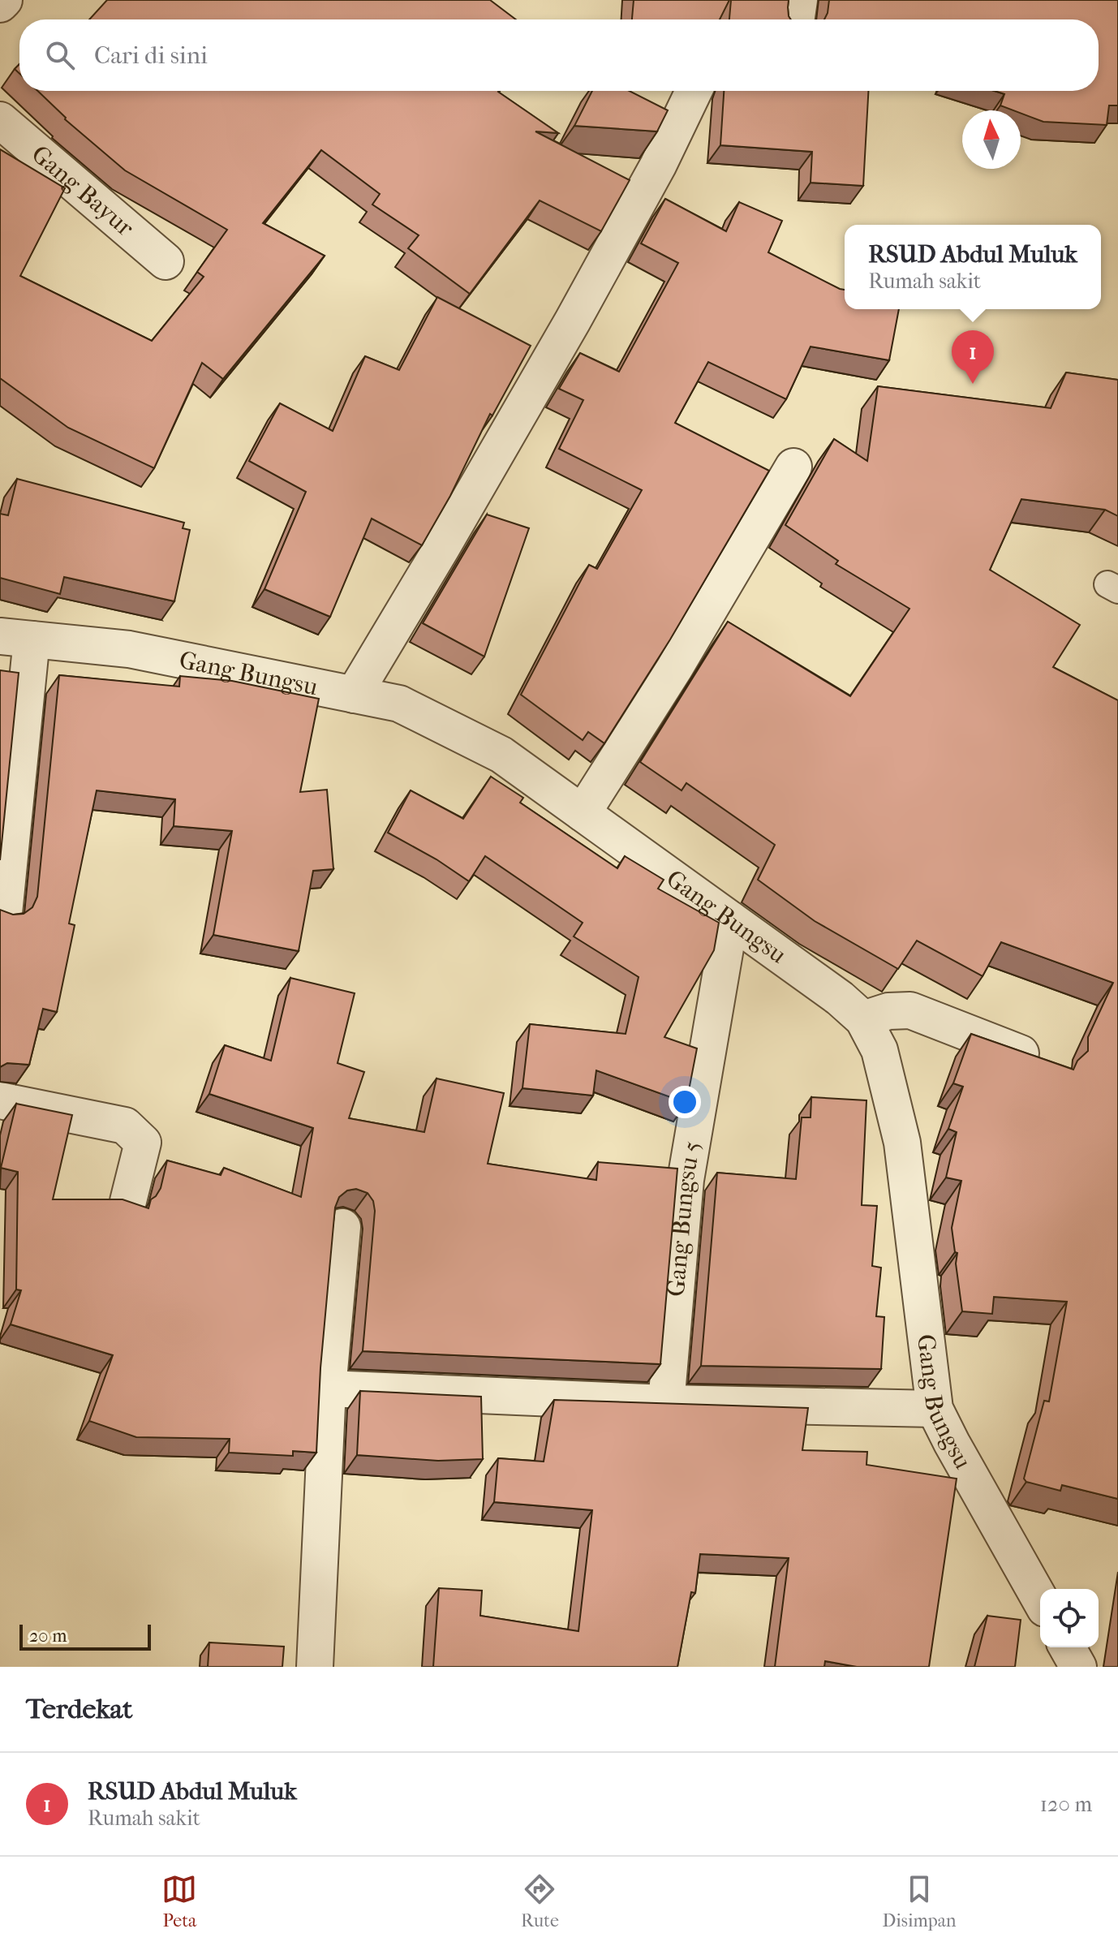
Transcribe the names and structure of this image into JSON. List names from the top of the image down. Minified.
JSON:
{"streets":{"street":["Gang Bayur","Gang Bungsu","Gang Bungsu 5"]},"crossings":[["Gang Bungsu","Gang Bungsu 5"]],"scale_bar":"20 m","north":"top","page":{"search":"Cari di sini","popup":["RSUD Abdul Muluk","Rumah sakit"],"pins":"1","scale":"20 m","heading":"Terdekat","list":[{"mark":"1","name":"RSUD Abdul Muluk","note":"Rumah sakit","value":"120 m"}],"nav":["Peta","Rute","Disimpan"]}}
